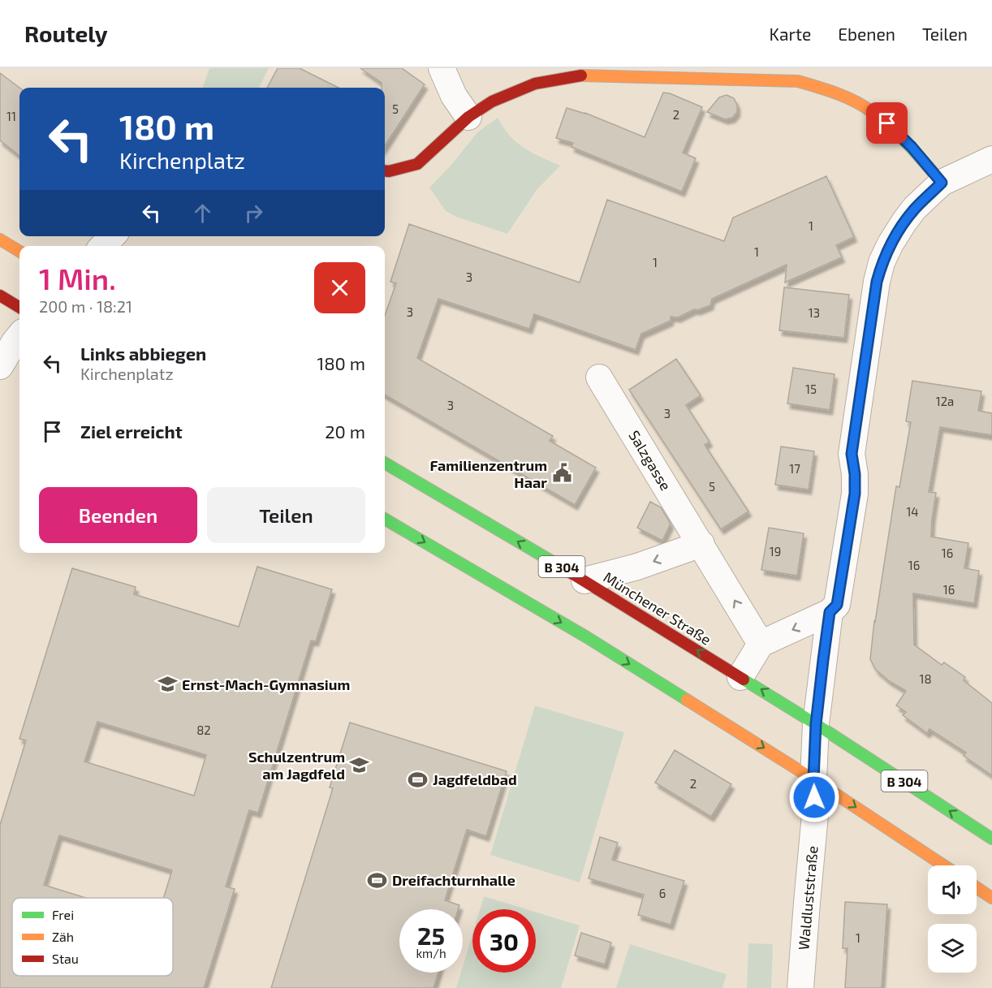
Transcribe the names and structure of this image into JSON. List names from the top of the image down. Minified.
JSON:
{"streets":{"main road":["B 304","Münchener Straße"],"street":["Salzgasse","Waldluststraße"]},"crossings":[["B 304","Münchener Straße"],["B 304","Waldluststraße"],["Münchener Straße","Waldluststraße"]],"one_way":["Salzgasse"],"places":{"public building":["Familienzentrum Haar"],"school or university":["Ernst-Mach-Gymnasium","Schulzentrum am Jagdfeld"],"sports":["Jagdfeldbad","Dreifachturnhalle"]},"house_numbers":["5","2","11","1","1","1","3","3","13","15","12a","3","3","17","5","14","19","16","16","16","18","82","2","6","1"],"legend":["Frei","Zäh","Stau"],"page":{"header":"Routely","nav":["Karte","Ebenen","Teilen"],"turn":["180 m","Kirchenplatz"],"heading":["1 Min.","200 m · 18:21"],"list":[{"name":"Links abbiegen","note":"Kirchenplatz","value":"180 m"},{"name":"Ziel erreicht","value":"20 m"}],"buttons":["Beenden","Teilen"],"speed":"25 km/h","limit":"30"}}
